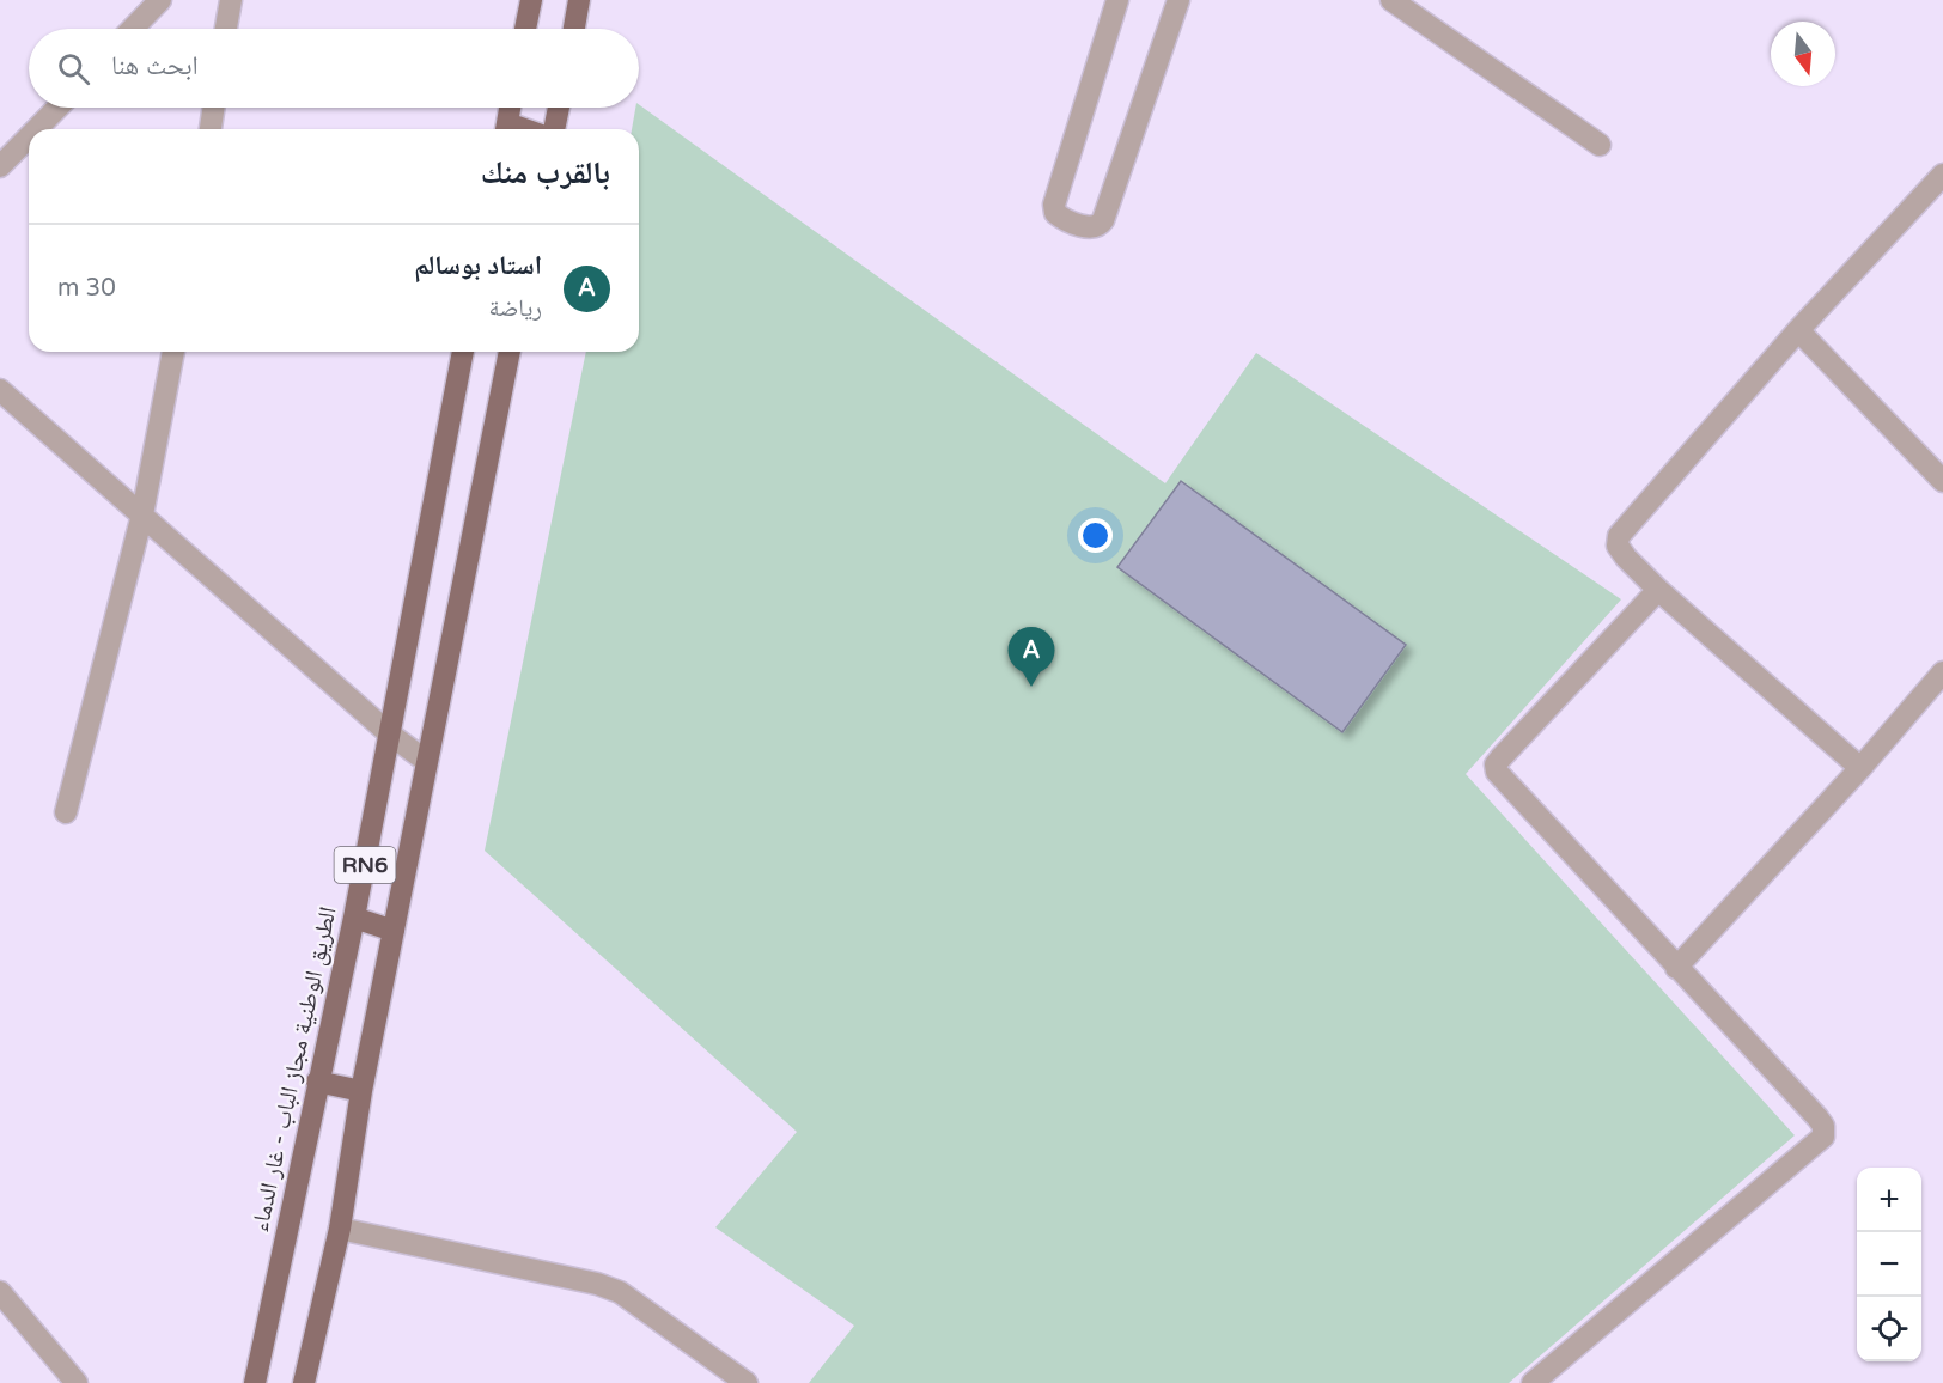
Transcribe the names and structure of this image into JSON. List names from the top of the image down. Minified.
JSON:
{"streets":{"main road":["RN6","الطريق الوطنية مجاز الباب - غار الدماء"]},"north":"bottom","page":{"search":"ابحث هنا","heading":"بالقرب منك","list":[{"mark":"A","name":"استاد بوسالم","note":"رياضة","value":"30 m"}],"pins":"A","map_buttons":["+","−"]}}
